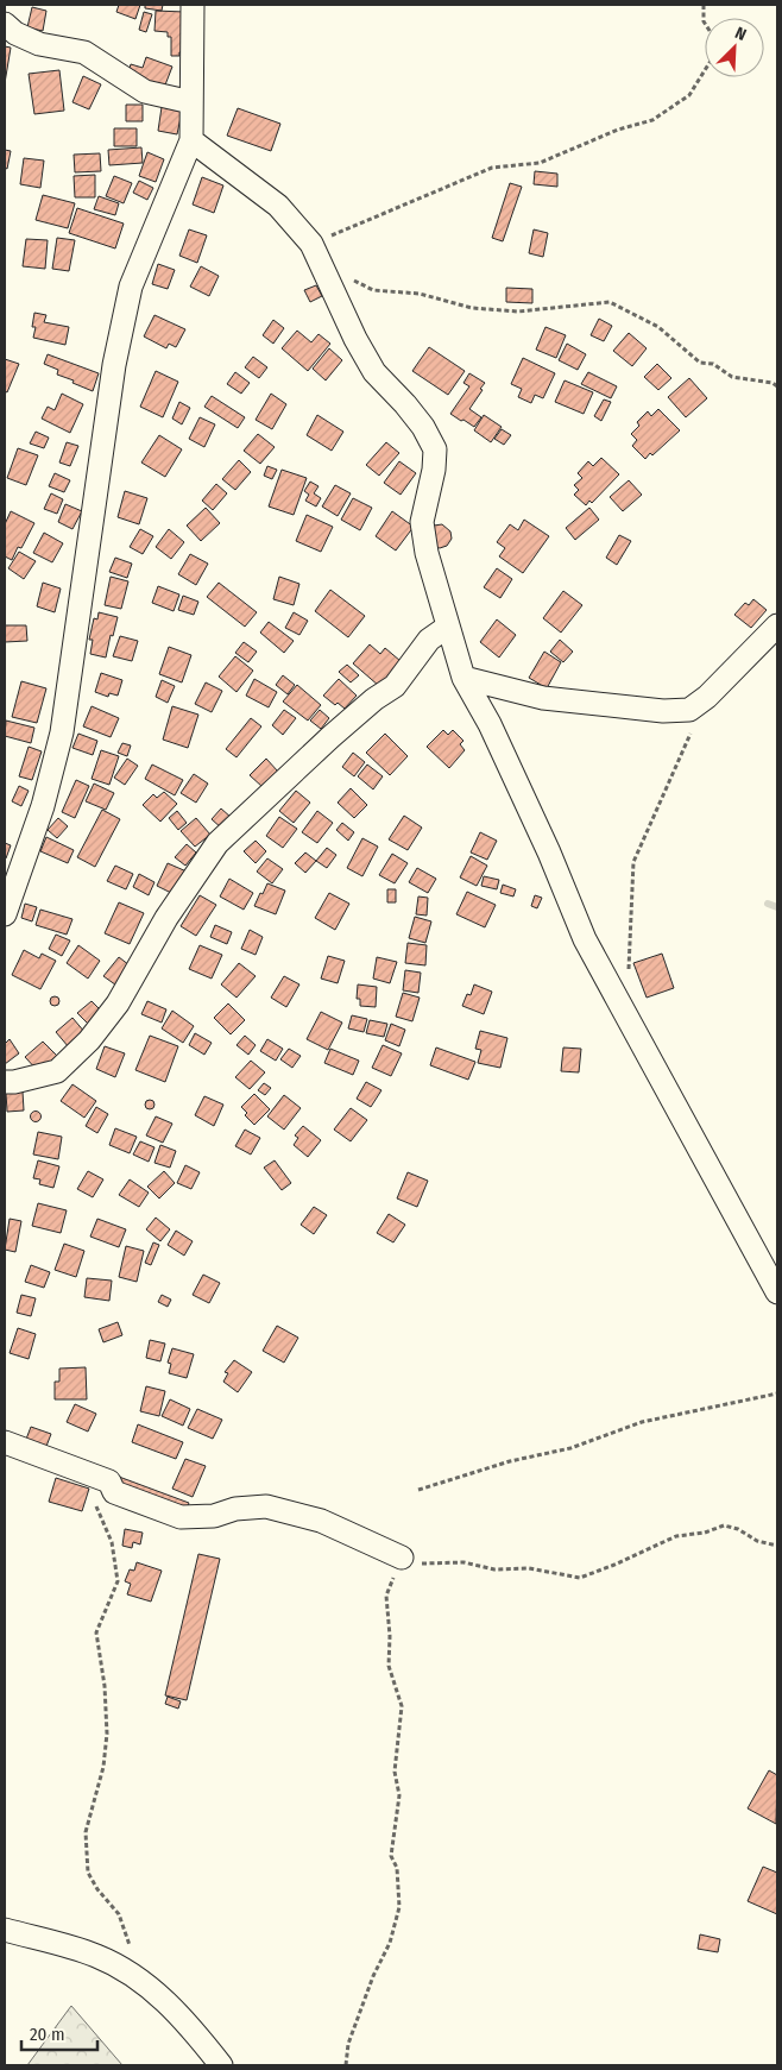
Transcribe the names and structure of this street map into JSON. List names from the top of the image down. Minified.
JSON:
{"scale_bar":"20 m","north":"top right"}
